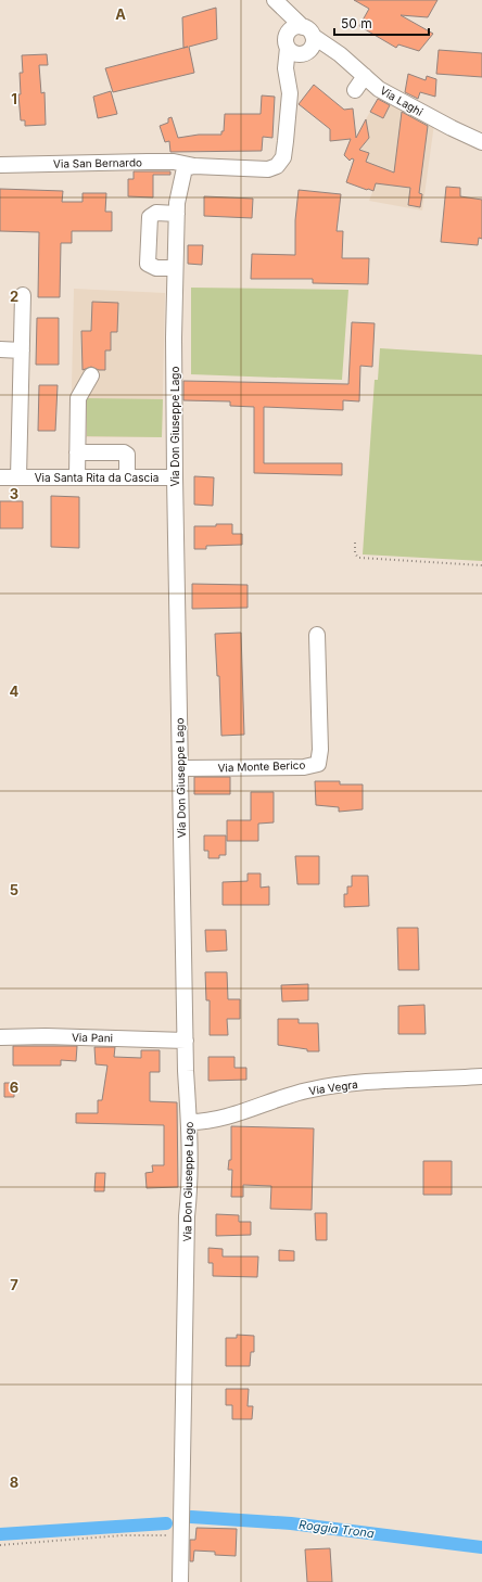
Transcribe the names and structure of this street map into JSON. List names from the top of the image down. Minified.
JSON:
{"streets":{"street":["Via Laghi","Via San Bernardo","Via Don Giuseppe Lago","Via Santa Rita da Cascia","Via Monte Berico","Via Pani","Via Vegra"]},"crossings":[["Via San Bernardo","Via Don Giuseppe Lago"],["Via Don Giuseppe Lago","Via Santa Rita da Cascia"],["Via Don Giuseppe Lago","Via Monte Berico"],["Via Don Giuseppe Lago","Via Pani"],["Via Don Giuseppe Lago","Via Vegra"]],"water":["Roggia Trona"],"scale_bar":"50 m","grid":{"columns":["A"],"rows":["1","2","3","4","5","6","7","8"]}}
